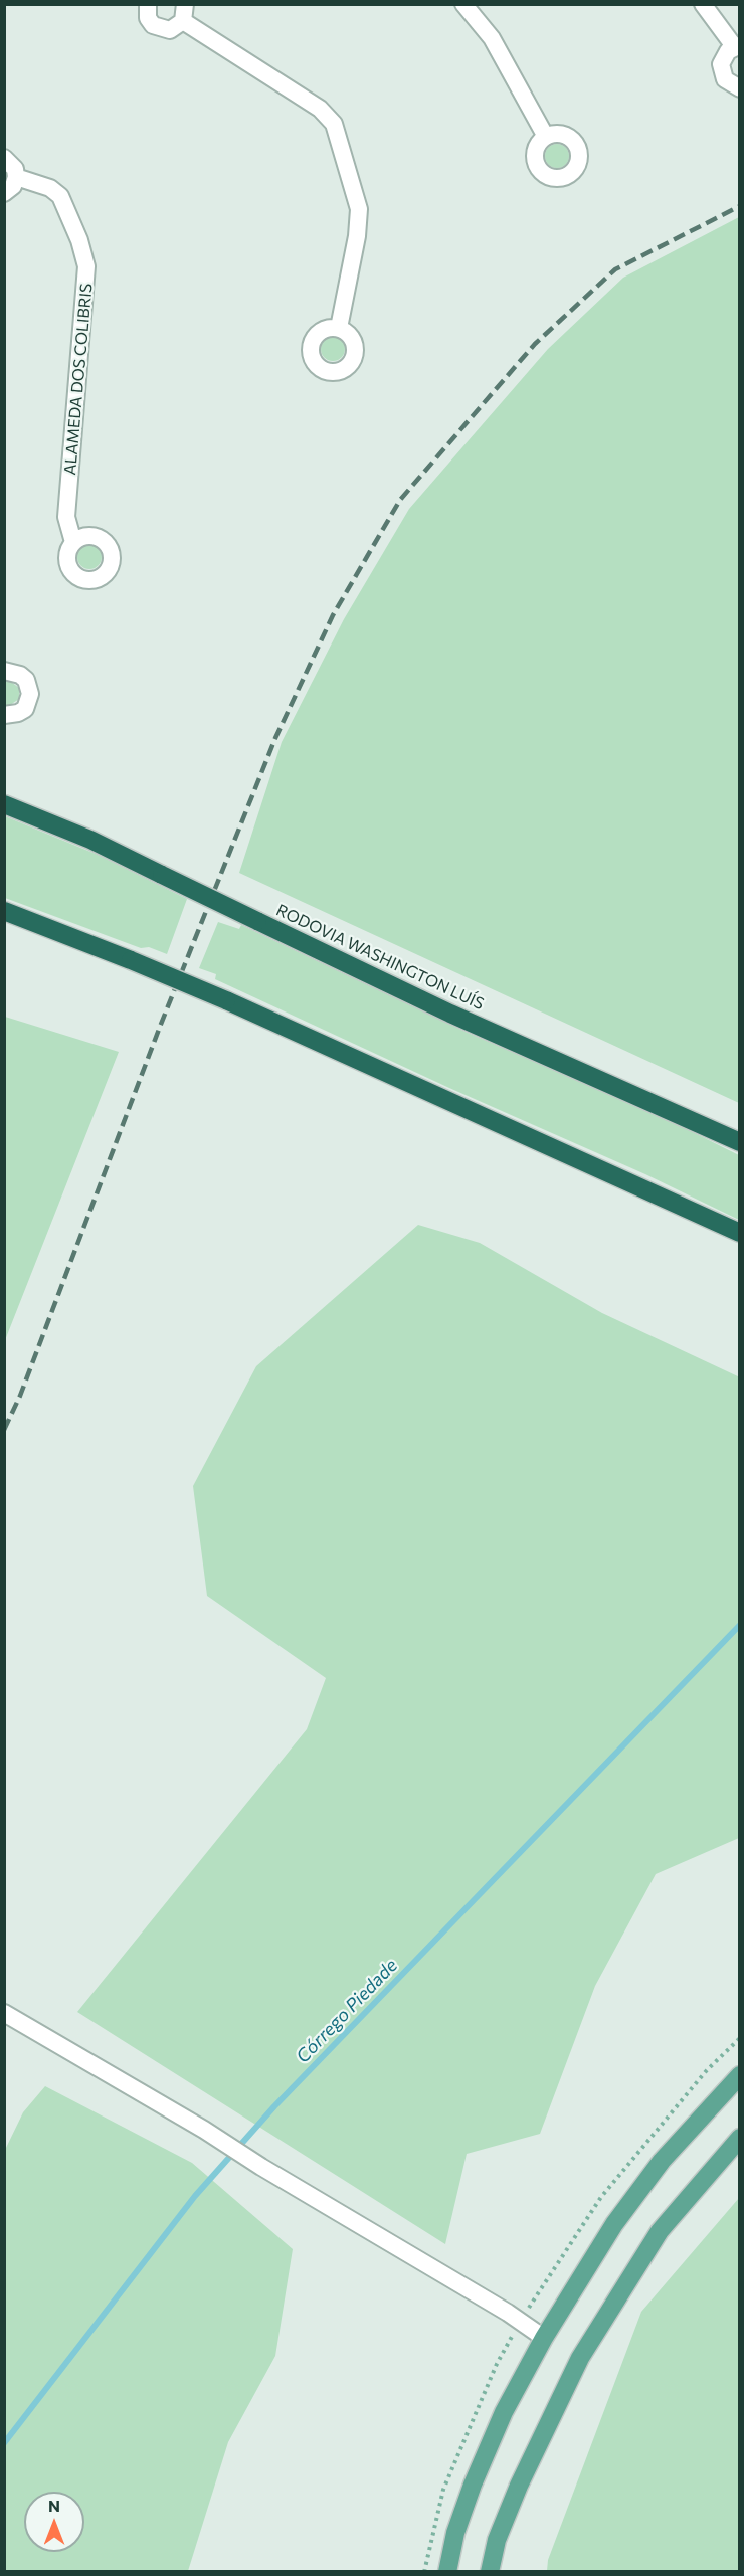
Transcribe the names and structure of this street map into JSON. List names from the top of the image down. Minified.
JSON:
{"streets":{"highway":["RODOVIA WASHINGTON LUÍS"],"street":["ALAMEDA DOS COLIBRIS"]},"water":["Córrego Piedade"],"north":"top"}
